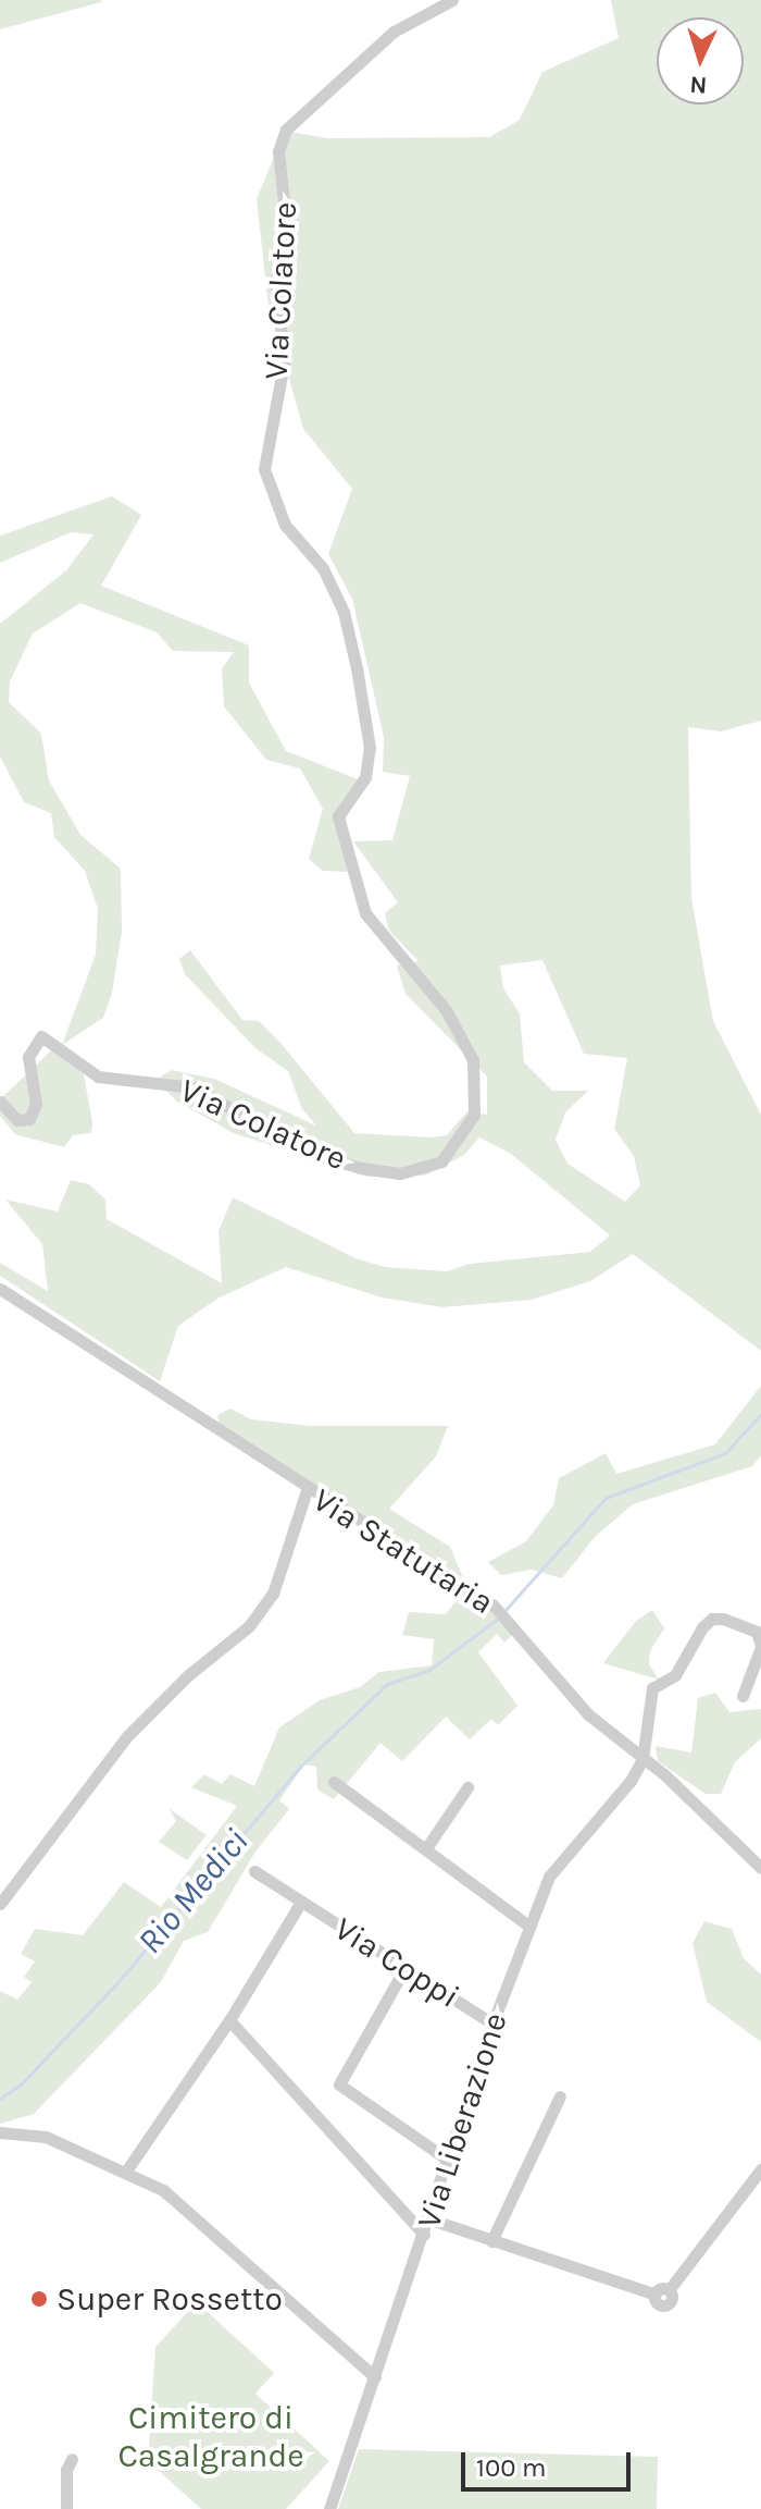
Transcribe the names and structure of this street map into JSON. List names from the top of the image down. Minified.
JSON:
{"streets":{"street":["Via Colatore","Via Statutaria","Via Coppi","Via Liberazione"]},"crossings":[["Via Statutaria","Via Liberazione"],["Via Coppi","Via Liberazione"]],"water":["Rio Medici"],"parks":["Cimitero di Casalgrande"],"places":["Super Rossetto"],"scale_bar":"100 m","north":"bottom"}
